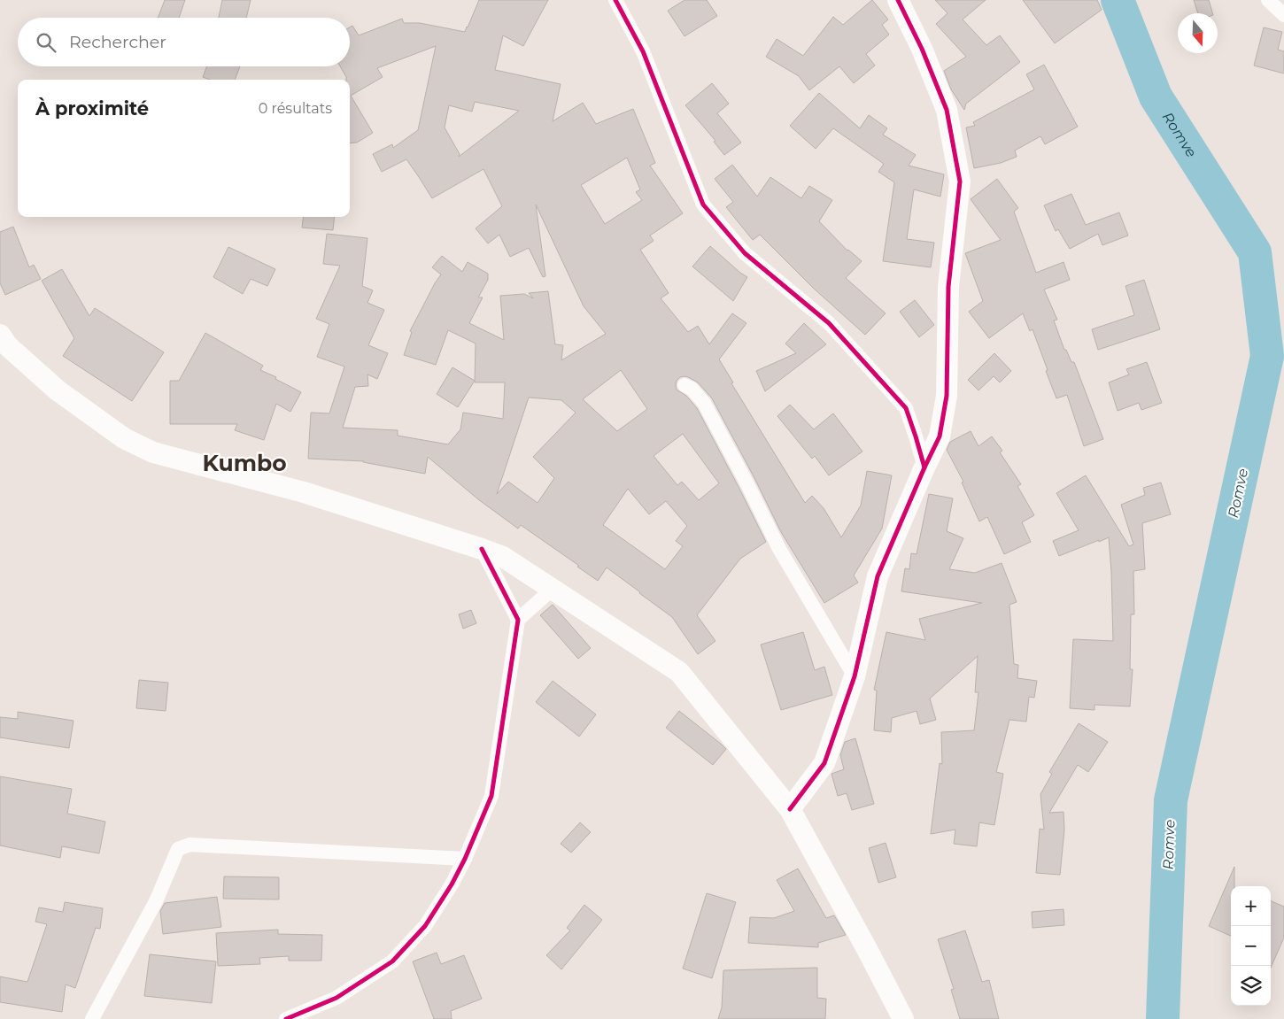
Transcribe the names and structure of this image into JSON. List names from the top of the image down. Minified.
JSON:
{"districts":["Kumbo"],"water":["Romve"],"north":"bottom","page":{"search":"Rechercher","heading":["À proximité","0 résultats"],"map_buttons":["+","−"]}}
